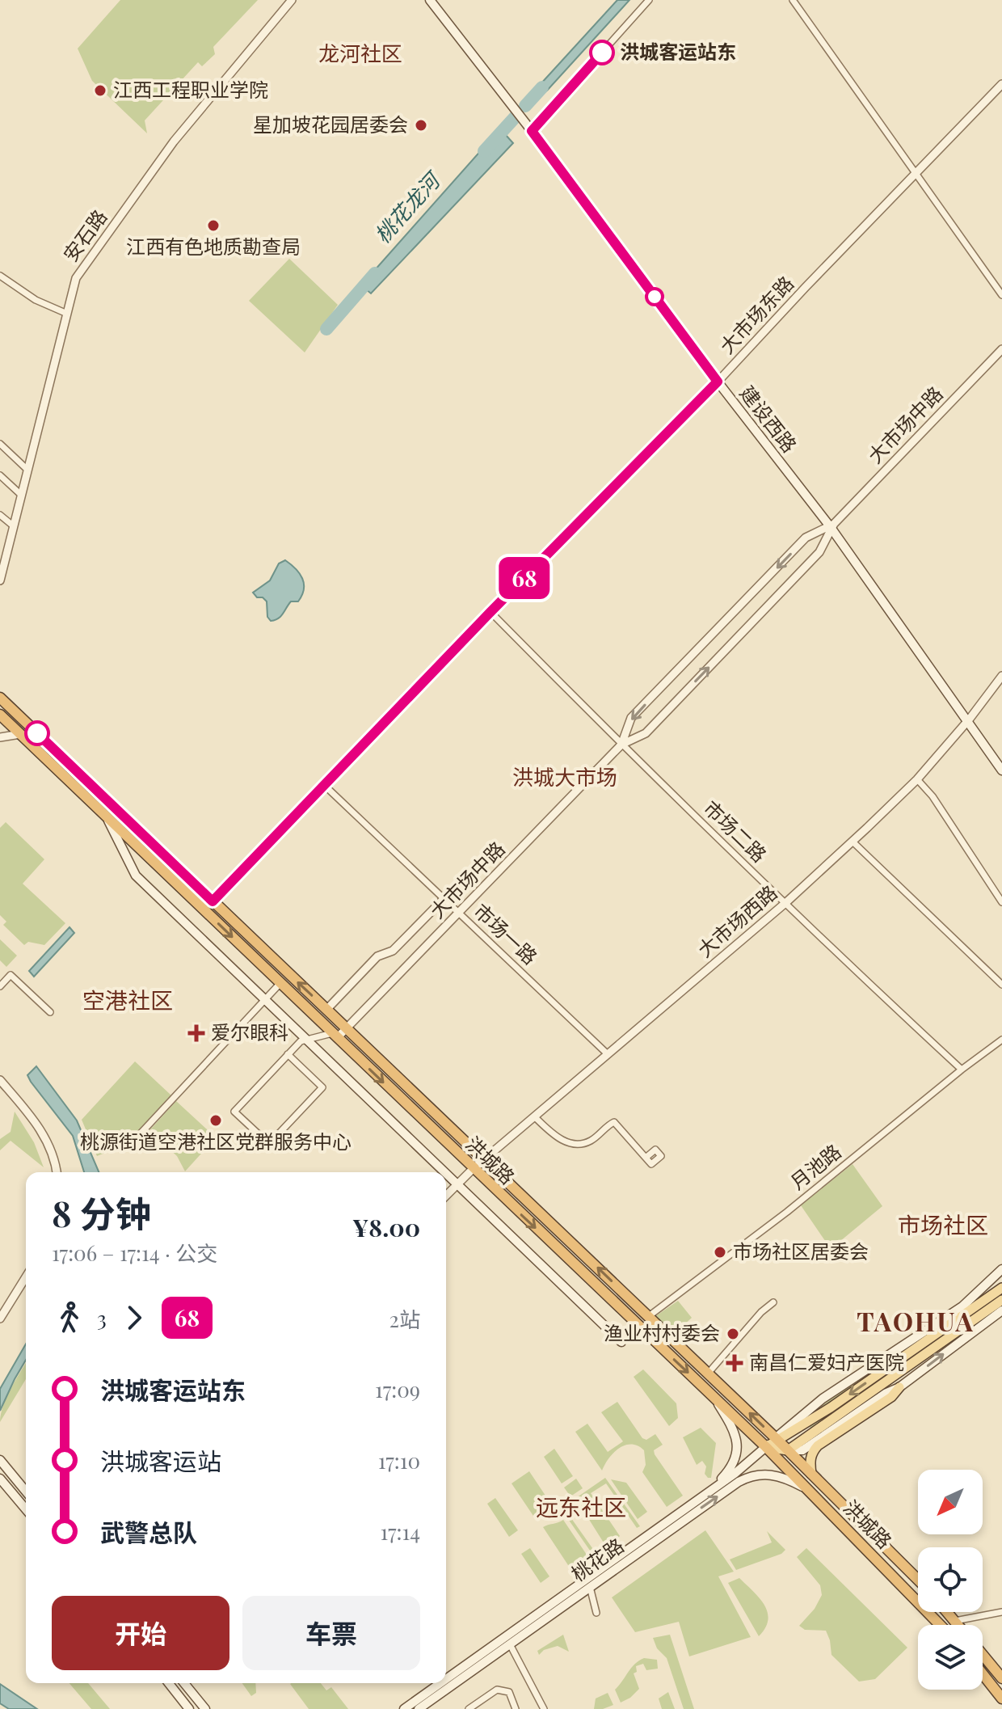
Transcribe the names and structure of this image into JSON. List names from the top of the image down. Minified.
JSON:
{"streets":{"highway":["洪城路"],"main road":["建设西路","桃花路"],"street":["安石路","大市场东路","大市场中路","市场二路","大市场西路","市场一路","月池路"]},"crossings":[["大市场东路","建设西路"],["大市场东路","市场二路"],["大市场东路","市场一路"],["大市场东路","洪城路"],["建设西路","大市场中路"],["建设西路","大市场西路"],["大市场中路","市场二路"],["大市场中路","市场一路"],["大市场中路","洪城路"],["市场二路","大市场西路"],["市场二路","月池路"],["大市场西路","市场一路"],["大市场西路","洪城路"],["洪城路","月池路"],["洪城路","桃花路"]],"districts":["龙河社区","洪城大市场","空港社区","市场社区","TAOHUA","远东社区"],"water":["桃花龙河"],"places":{"other":["洪城客运站东","江西工程职业学院","星加坡花园居委会","江西有色地质勘查局","桃源街道空港社区党群服务中心","市场社区居委会","渔业村村委会"],"health":["爱尔眼科","南昌仁爱妇产医院"]},"lines":["bus line 68"],"north":"bottom left","page":{"on_map":"68","heading":["8 分钟","17:06 – 17:14 · 公交","¥8.00"],"legs":["3","68","2站"],"list":[{"name":"洪城客运站东","value":"17:09"},{"name":"洪城客运站","value":"17:10"},{"name":"武警总队","value":"17:14"}],"buttons":["开始","车票"]}}
